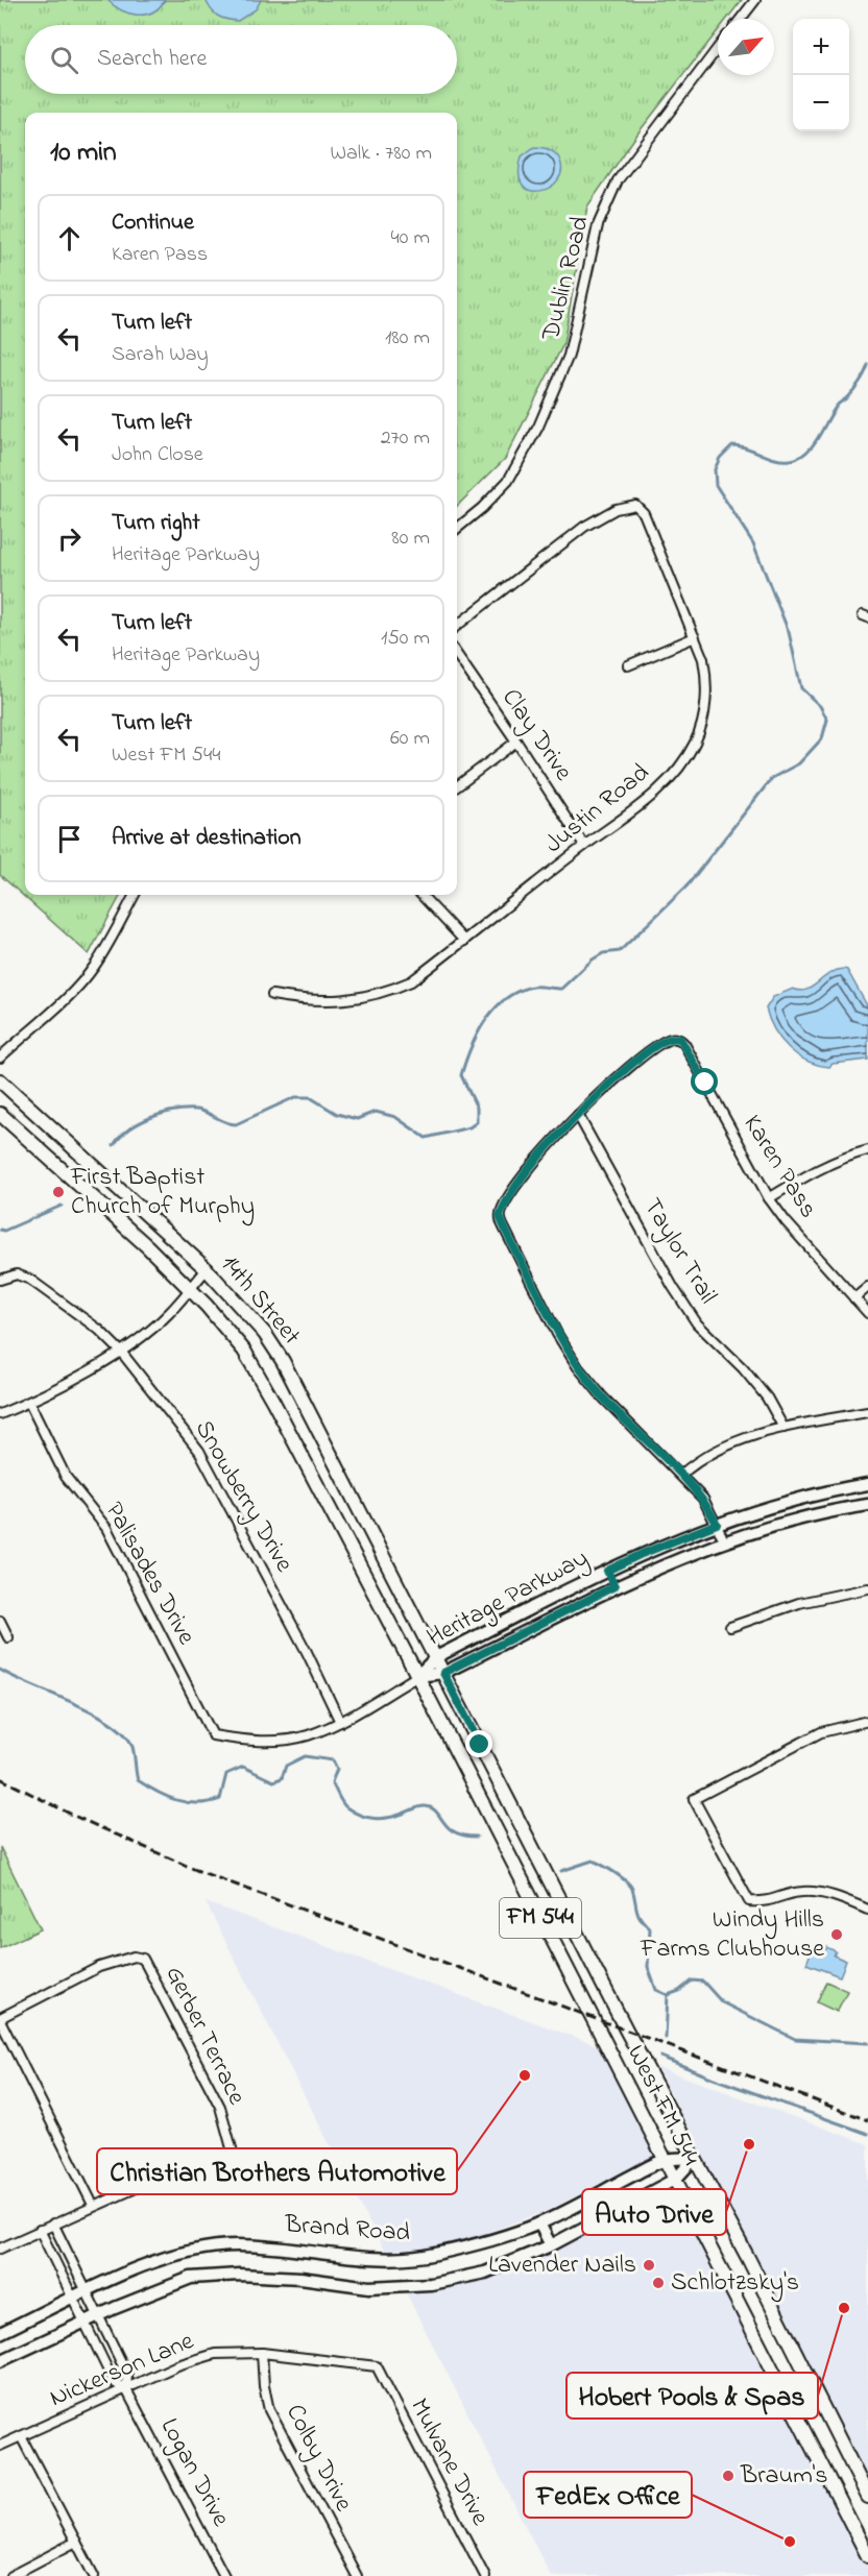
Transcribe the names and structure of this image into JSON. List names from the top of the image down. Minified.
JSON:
{"streets":{"main road":["14th Street","Heritage Parkway","FM 544","West FM 544","Brand Road"],"street":["Dublin Road","Clay Drive","Justin Road","Karen Pass","Taylor Trail","Snowberry Drive","Palisades Drive","Gerber Terrace","Nickerson Lane","Colby Drive","Mulvane Drive","Logan Drive"]},"crossings":[["Clay Drive","Justin Road"],["Karen Pass","Taylor Trail"],["14th Street","Heritage Parkway"],["14th Street","West FM 544"],["Snowberry Drive","Palisades Drive"],["Heritage Parkway","West FM 544"],["West FM 544","Brand Road"],["Brand Road","Logan Drive"],["Nickerson Lane","Colby Drive"],["Nickerson Lane","Mulvane Drive"],["Nickerson Lane","Logan Drive"]],"places":["First Baptist Church of Murphy","Windy Hills Farms Clubhouse","Christian Brothers Automotive","Auto Drive","Lavender Nails","Schlotzsky's","Hobert Pools & Spas","Braum's","FedEx Office"],"north":"top right","page":{"map_buttons":["+","−"],"search":"Search here","heading":["10 min","Walk · 780 m"],"list":[["Continue","Karen Pass","40 m"],["Turn left","Sarah Way","180 m"],["Turn left","John Close","270 m"],["Turn right","Heritage Parkway","80 m"],["Turn left","Heritage Parkway","150 m"],["Turn left","West FM 544","60 m"],"Arrive at destination"]}}
